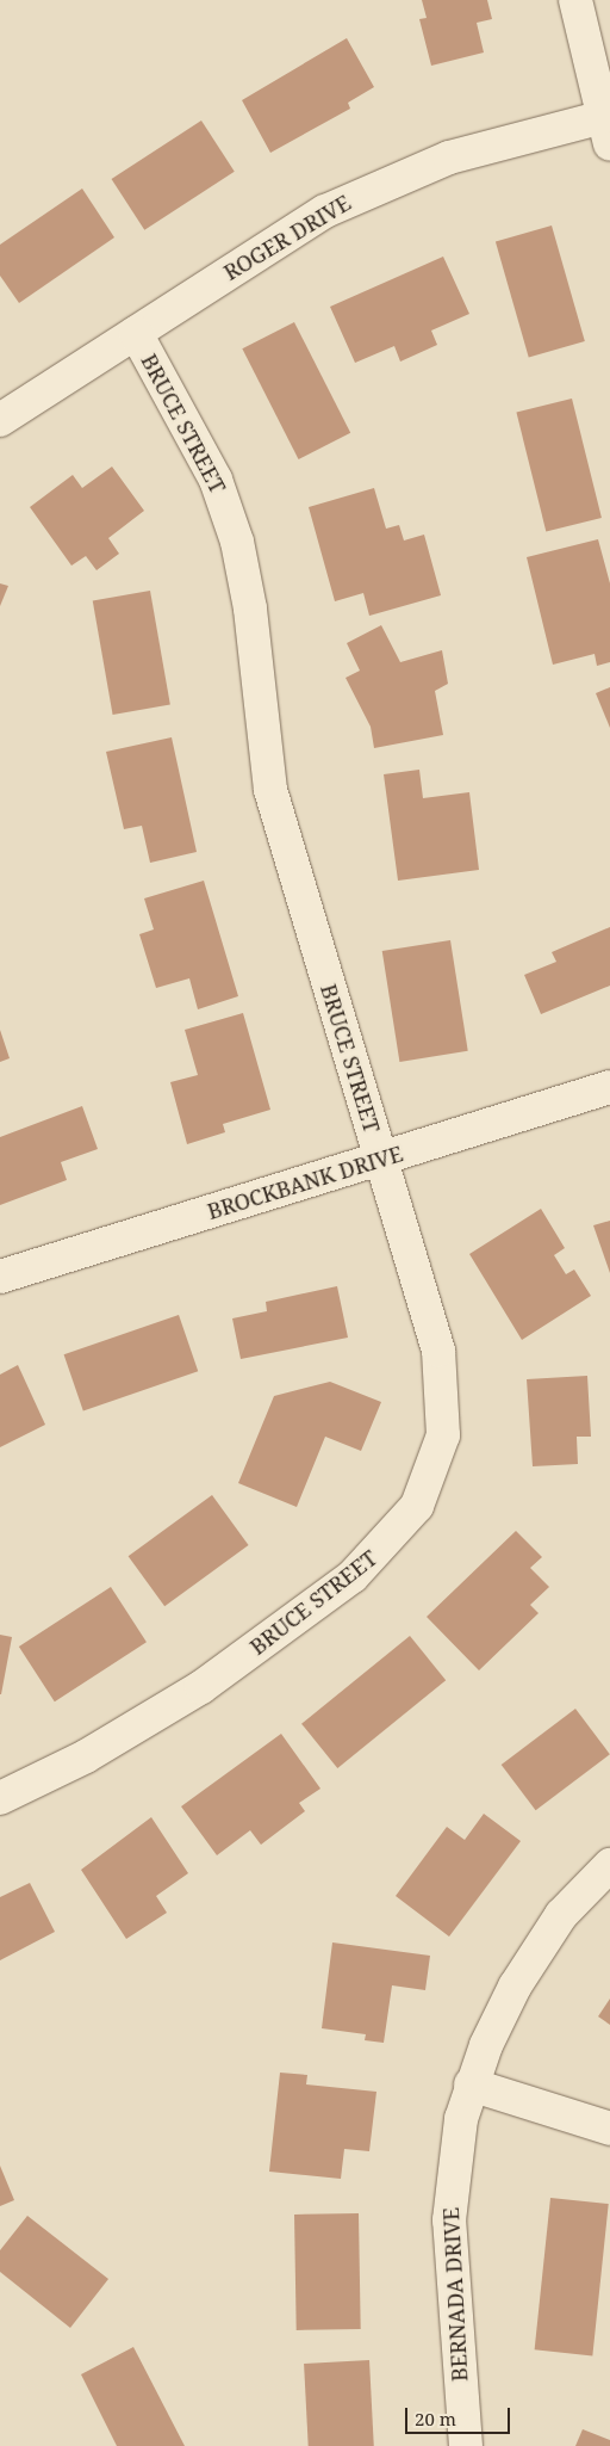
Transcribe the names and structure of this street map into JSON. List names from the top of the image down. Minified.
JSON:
{"streets":{"street":["ROGER DRIVE","BRUCE STREET","BROCKBANK DRIVE","BERNADA DRIVE"]},"crossings":[["ROGER DRIVE","BRUCE STREET"],["BRUCE STREET","BROCKBANK DRIVE"]],"scale_bar":"20 m"}
